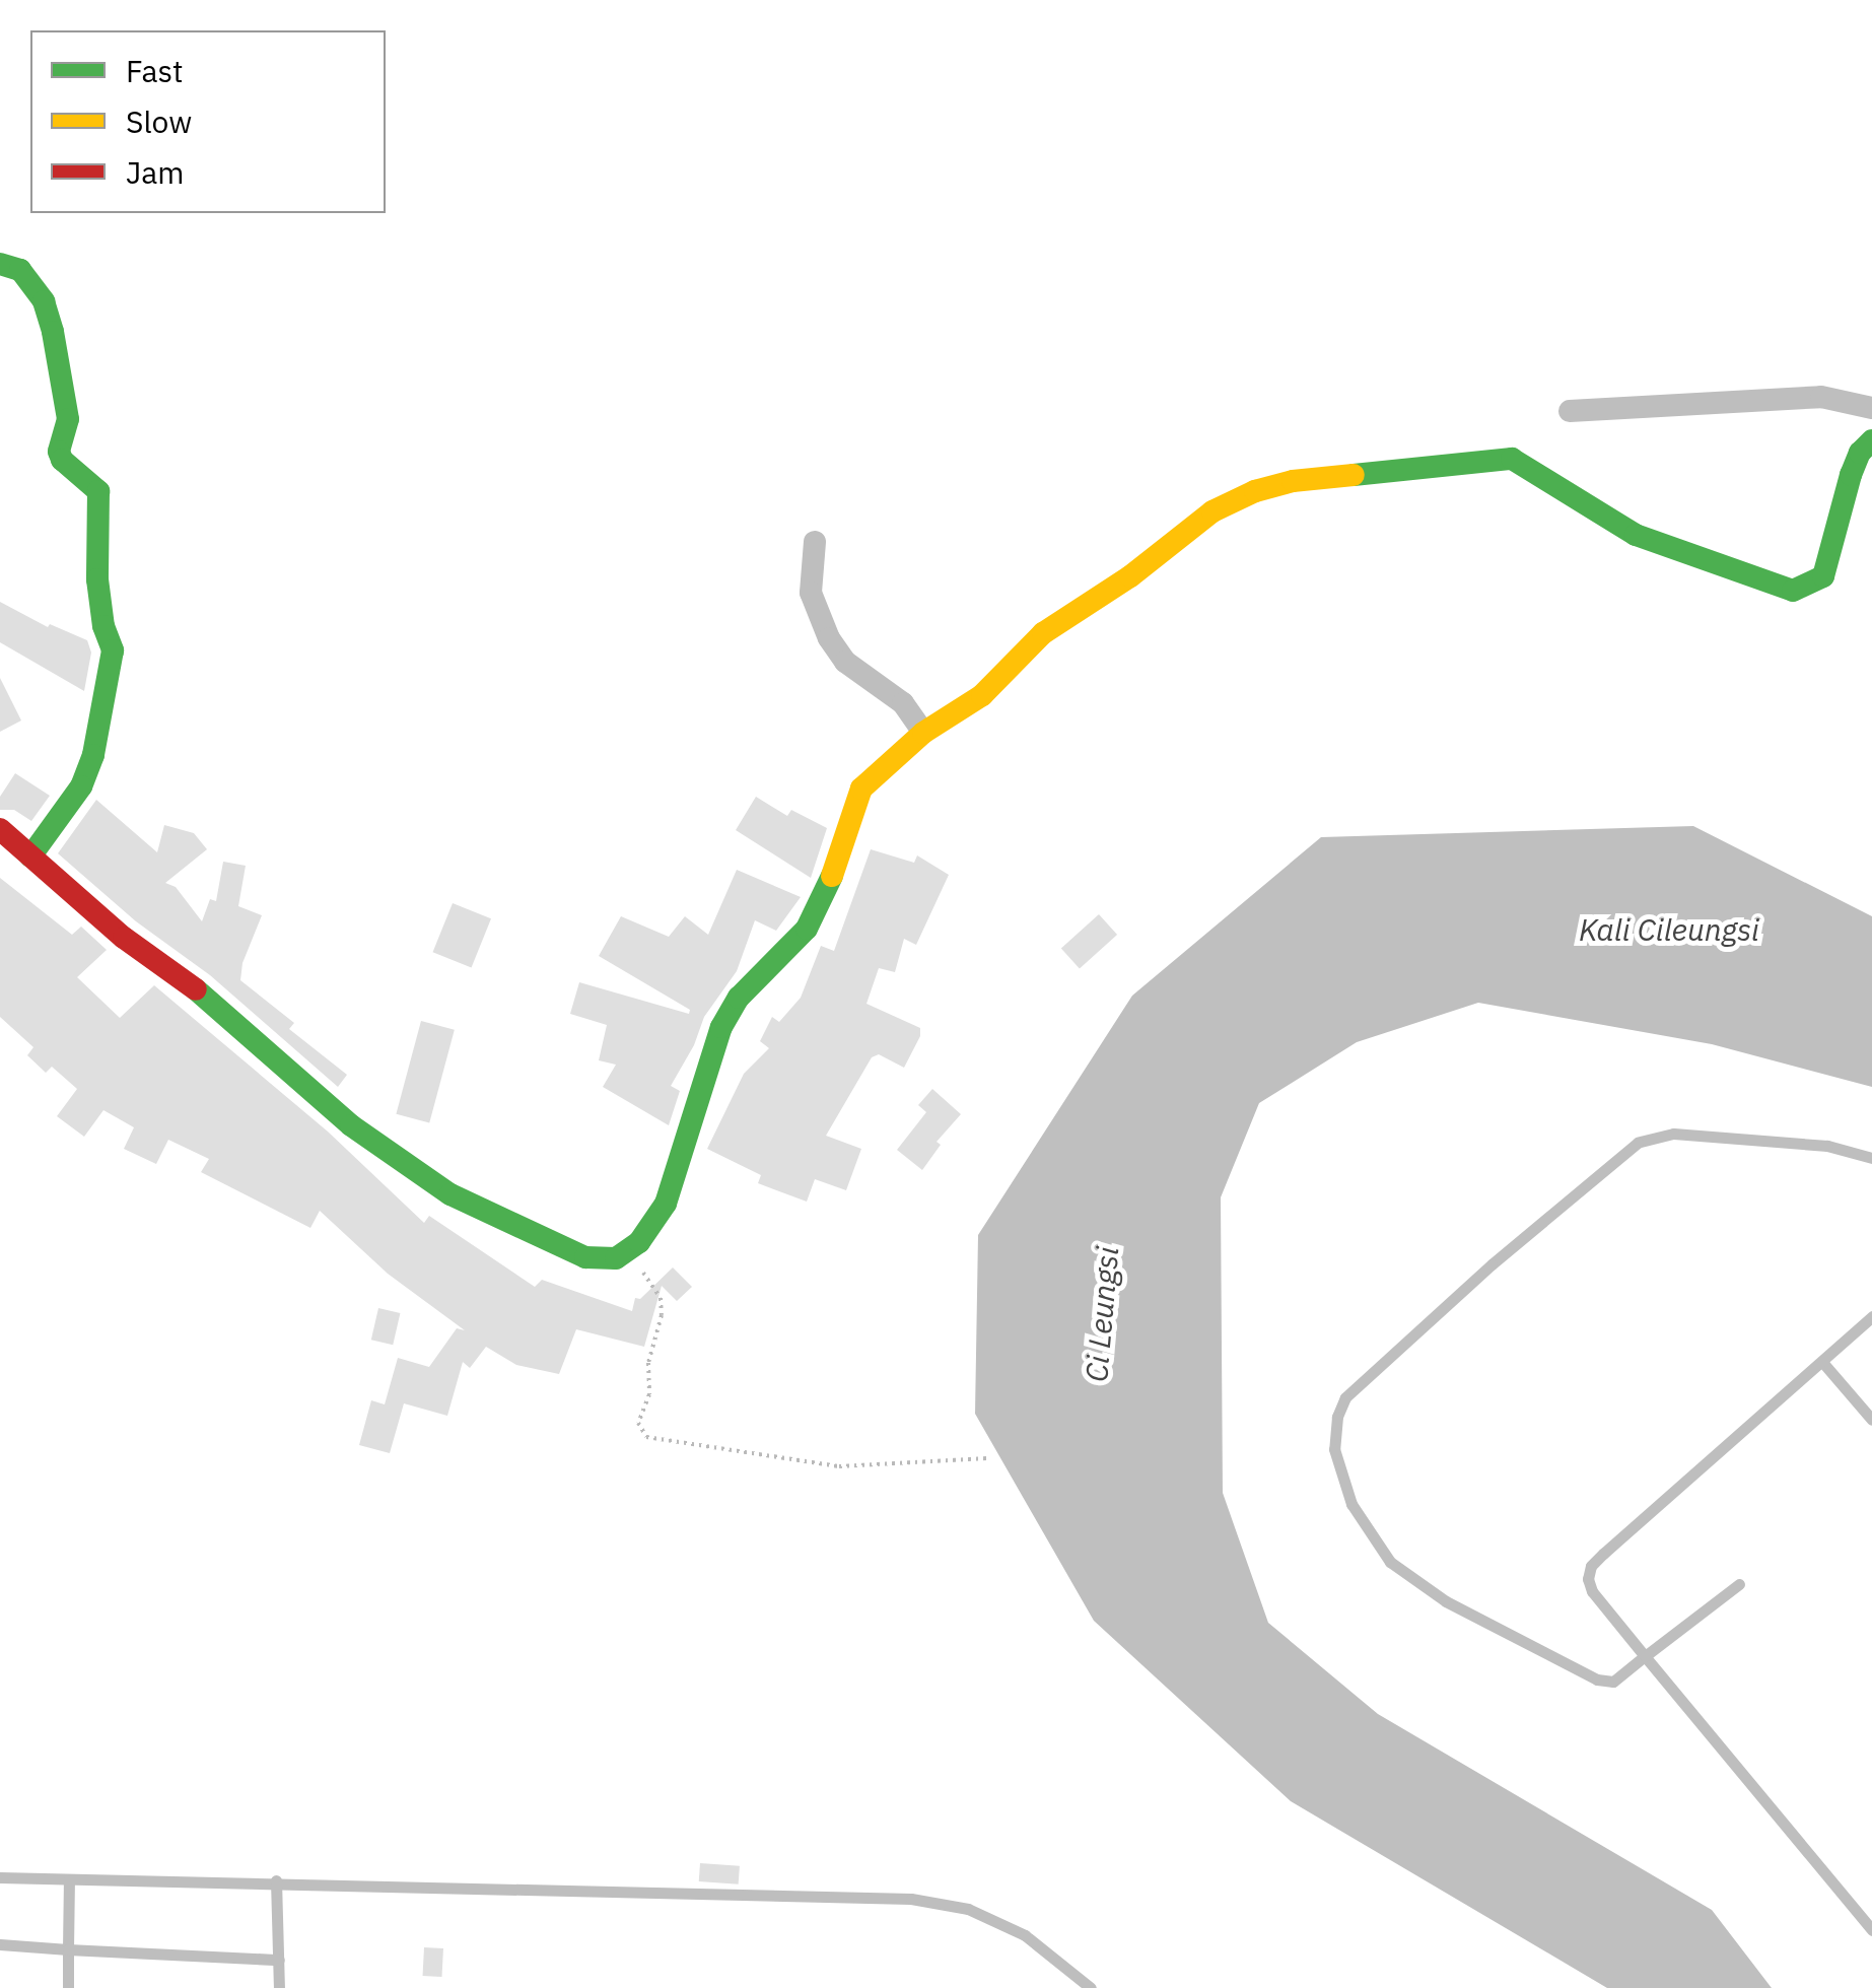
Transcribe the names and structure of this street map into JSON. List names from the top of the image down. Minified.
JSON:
{"water":["Kali Cileungsi","Ci Leungsi"],"legend":["Fast","Slow","Jam"]}
